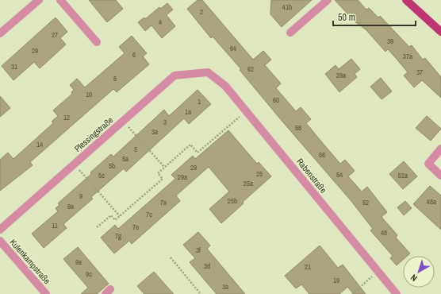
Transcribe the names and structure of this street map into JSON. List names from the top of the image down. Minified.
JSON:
{"streets":{"street":["Plessingstraße","Rabenstraße","Kulenkampstraße"]},"crossings":[["Plessingstraße","Rabenstraße"]],"house_numbers":["41b","2","4","27","39","64","29","6","37a","31","62","37","39a","8","10","60","1","1a","12","3","58","3a","14","5","56","5a","5b","29","25","54","5c","52a","29a","25a","9","25b","48a","7a","52","9a","7c","11","7e","48","7g","3f","9a","3d","21","9c","19","3a"],"scale_bar":"50 m","north":"bottom left"}
